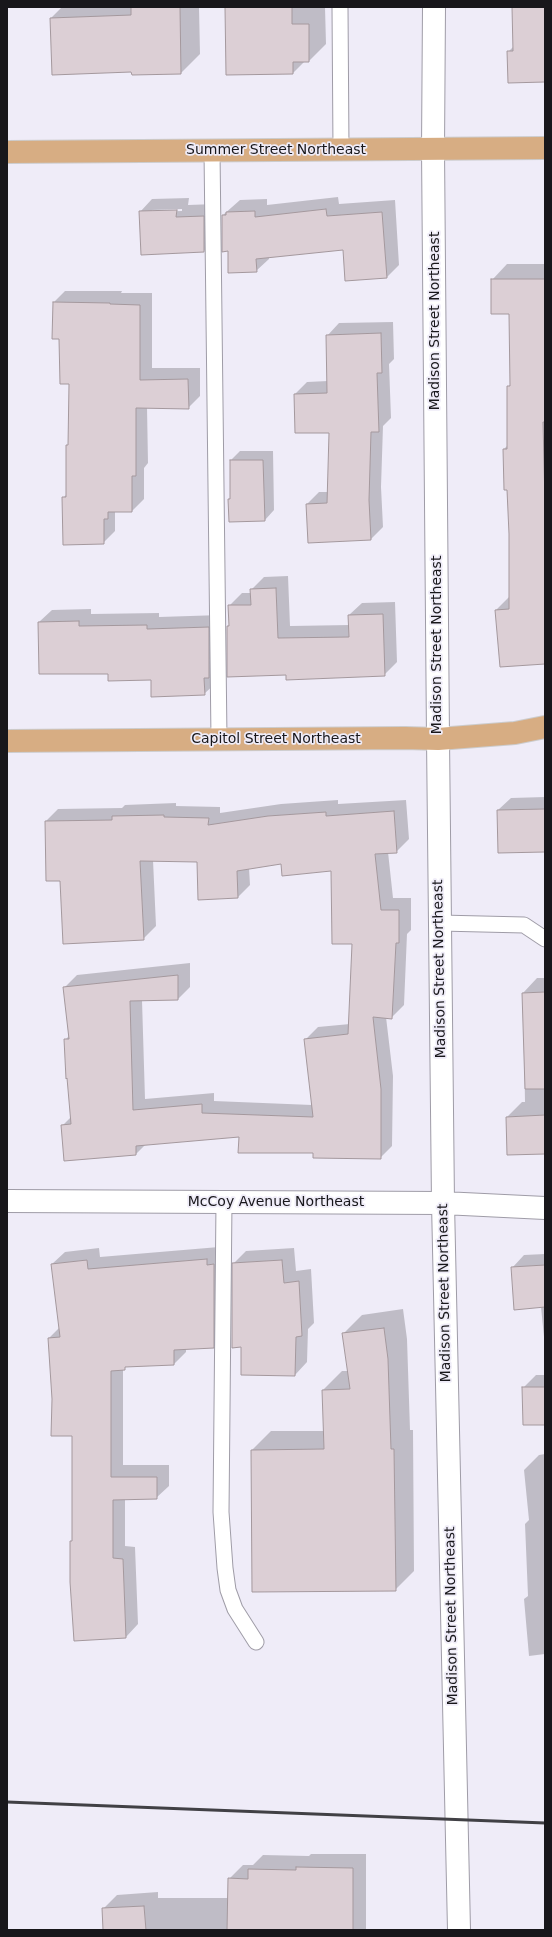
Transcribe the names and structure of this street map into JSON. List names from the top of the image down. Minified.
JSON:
{"streets":{"main road":["Summer Street Northeast","Capitol Street Northeast"],"street":["Madison Street Northeast","McCoy Avenue Northeast"]},"crossings":[["Summer Street Northeast","Madison Street Northeast"],["Madison Street Northeast","Capitol Street Northeast"],["Madison Street Northeast","McCoy Avenue Northeast"]]}
